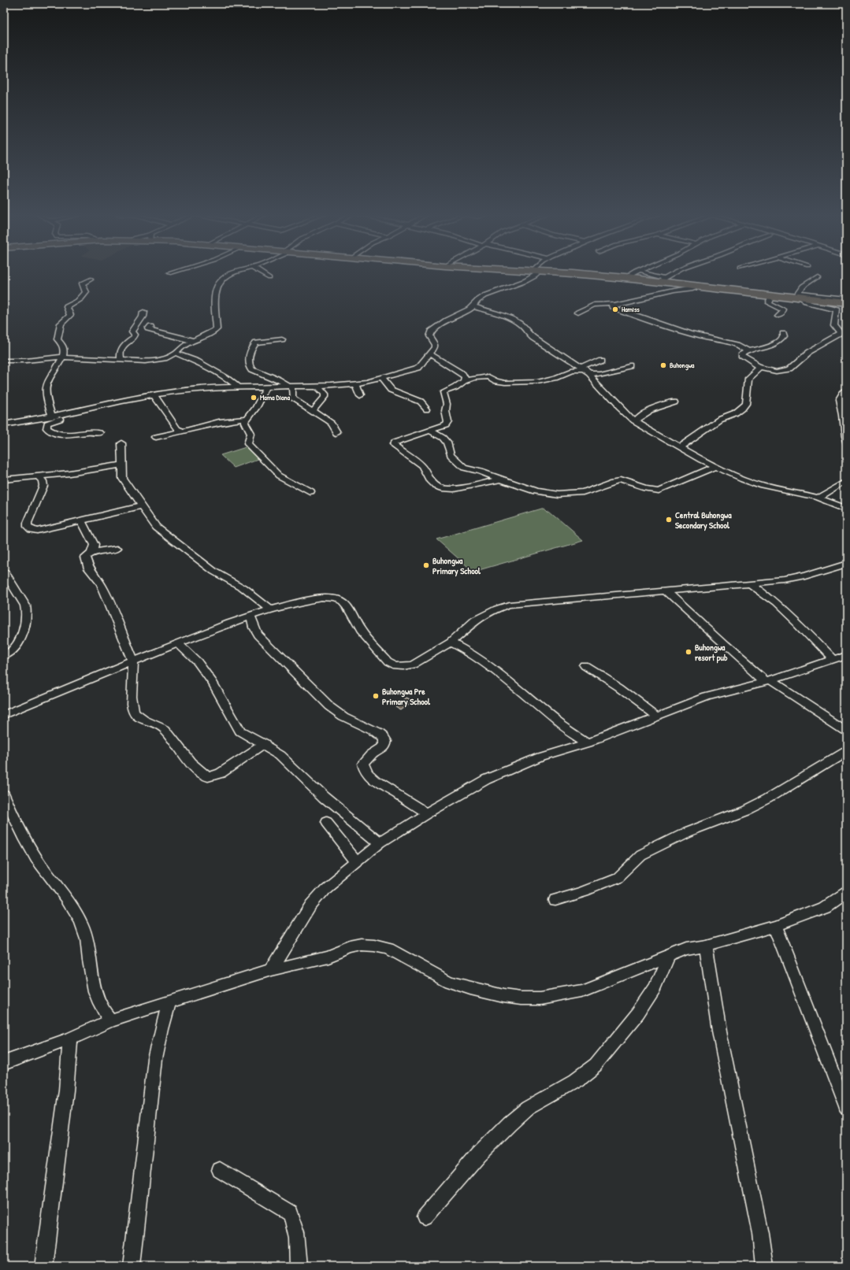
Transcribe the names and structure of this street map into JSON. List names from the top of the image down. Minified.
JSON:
{"places":["Hamiss","Buhongwa","Mama Diana","Central Buhongwa Secondary School","Buhongwa Primary School","Buhongwa resort pub","Buhongwa Pre Primary School"]}
